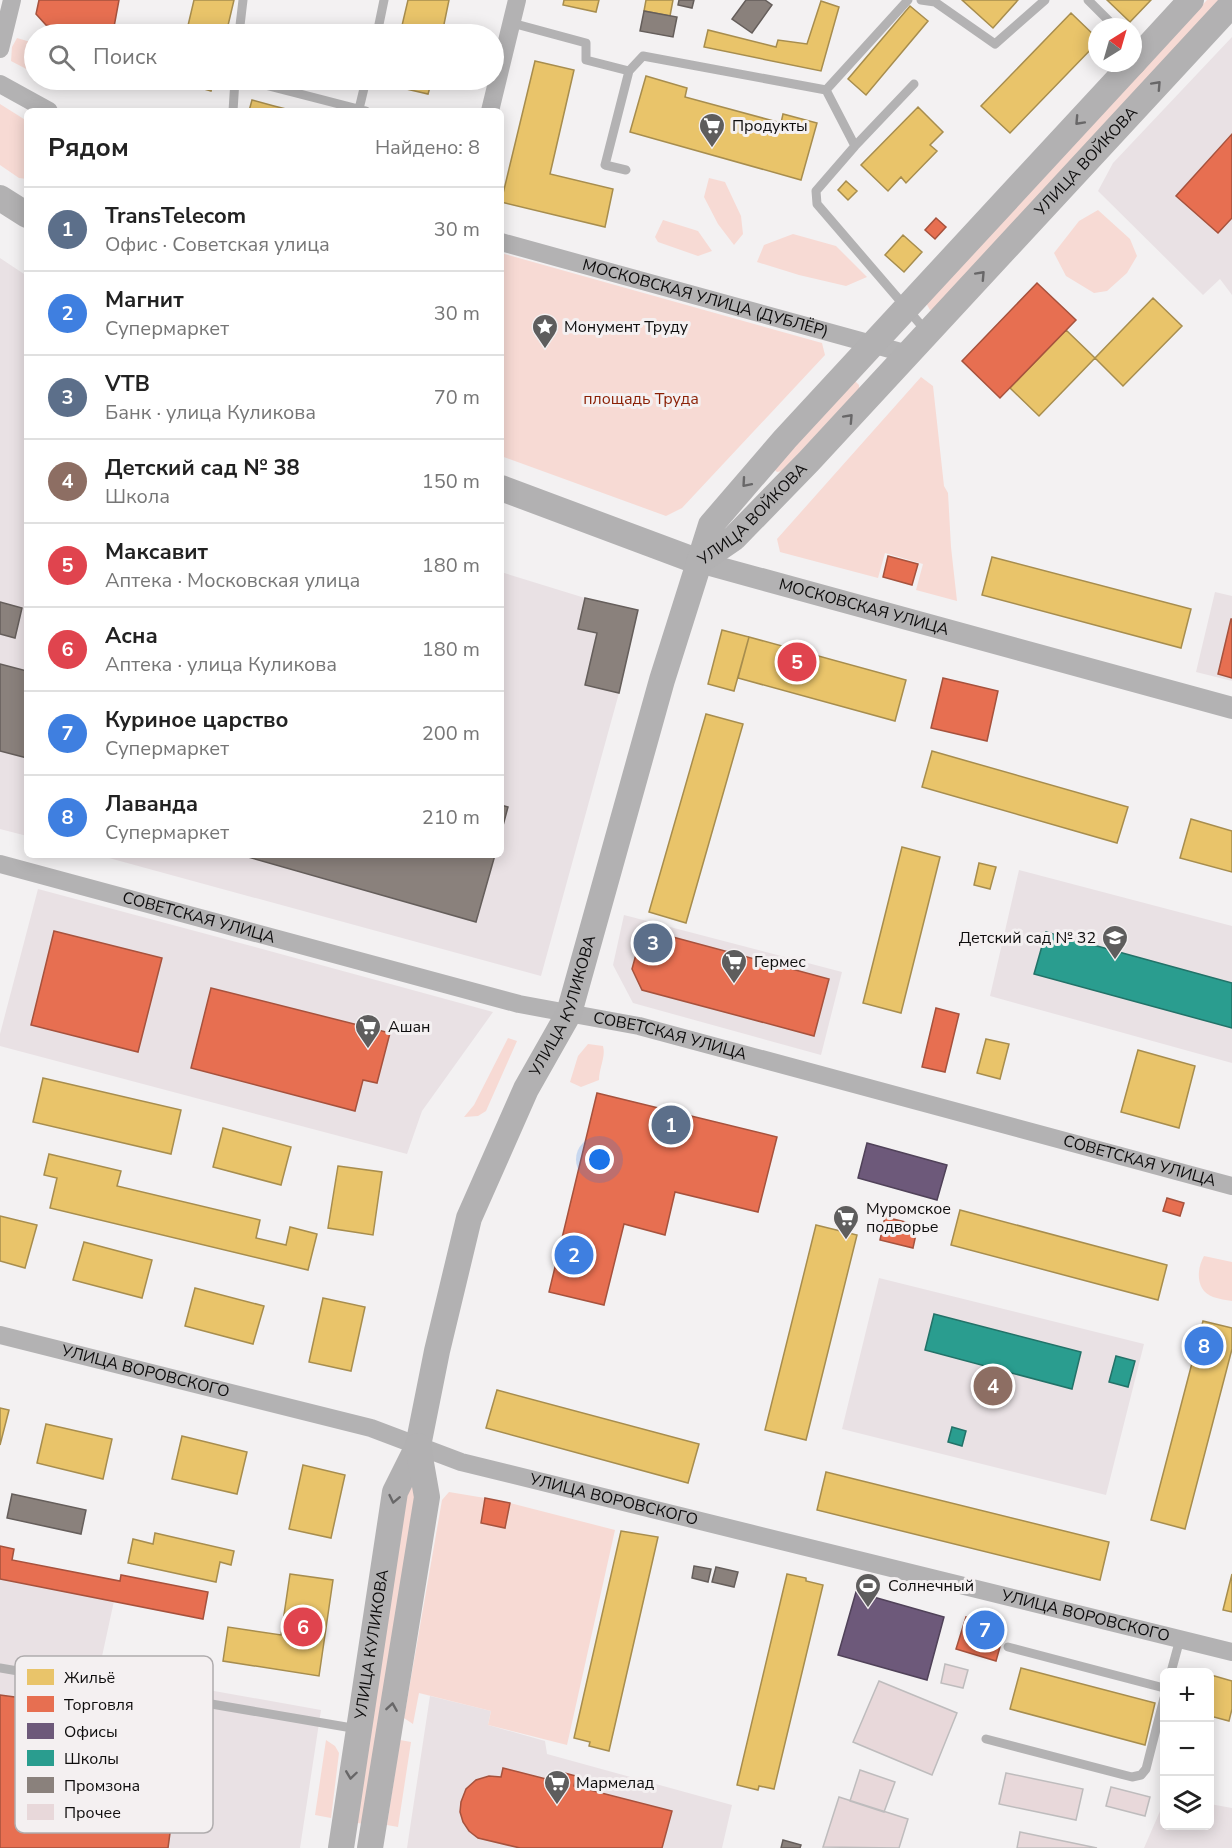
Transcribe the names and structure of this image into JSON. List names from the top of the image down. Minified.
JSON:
{"streets":{"main road":["УЛИЦА ВОЙКОВА","МОСКОВСКАЯ УЛИЦА","УЛИЦА КУЛИКОВА"],"street":["МОСКОВСКАЯ УЛИЦА (ДУБЛЁР)","СОВЕТСКАЯ УЛИЦА","УЛИЦА ВОРОВСКОГО"]},"crossings":[["УЛИЦА ВОЙКОВА","МОСКОВСКАЯ УЛИЦА (ДУБЛЁР)"],["УЛИЦА ВОЙКОВА","МОСКОВСКАЯ УЛИЦА"],["УЛИЦА ВОЙКОВА","УЛИЦА КУЛИКОВА"],["МОСКОВСКАЯ УЛИЦА","УЛИЦА КУЛИКОВА"],["СОВЕТСКАЯ УЛИЦА","УЛИЦА КУЛИКОВА"],["УЛИЦА КУЛИКОВА","УЛИЦА ВОРОВСКОГО"]],"parks":["площадь Труда"],"places":{"supermarket":["Продукты","Гермес","Ашан","Муромское подворье","Мармелад"],"place":["Монумент Труду"],"school or university":["Детский сад № 32"],"sports":["Солнечный"]},"legend":["Жильё","Торговля","Офисы","Школы","Промзона","Прочее"],"north":"top right","page":{"search":"Поиск","heading":["Рядом","Найдено: 8"],"list":[{"mark":"1","name":"TransTelecom","note":"Офис · Советская улица","value":"30 m"},{"mark":"2","name":"Магнит","note":"Супермаркет","value":"30 m"},{"mark":"3","name":"VTB","note":"Банк · улица Куликова","value":"70 m"},{"mark":"4","name":"Детский сад № 38","note":"Школа","value":"150 m"},{"mark":"5","name":"Максавит","note":"Аптека · Московская улица","value":"180 m"},{"mark":"6","name":"Асна","note":"Аптека · улица Куликова","value":"180 m"},{"mark":"7","name":"Куриное царство","note":"Супермаркет","value":"200 m"},{"mark":"8","name":"Лаванда","note":"Супермаркет","value":"210 m"}],"pins":["5","3","1","2","8","4","6","7"],"map_buttons":["+","−"]}}
